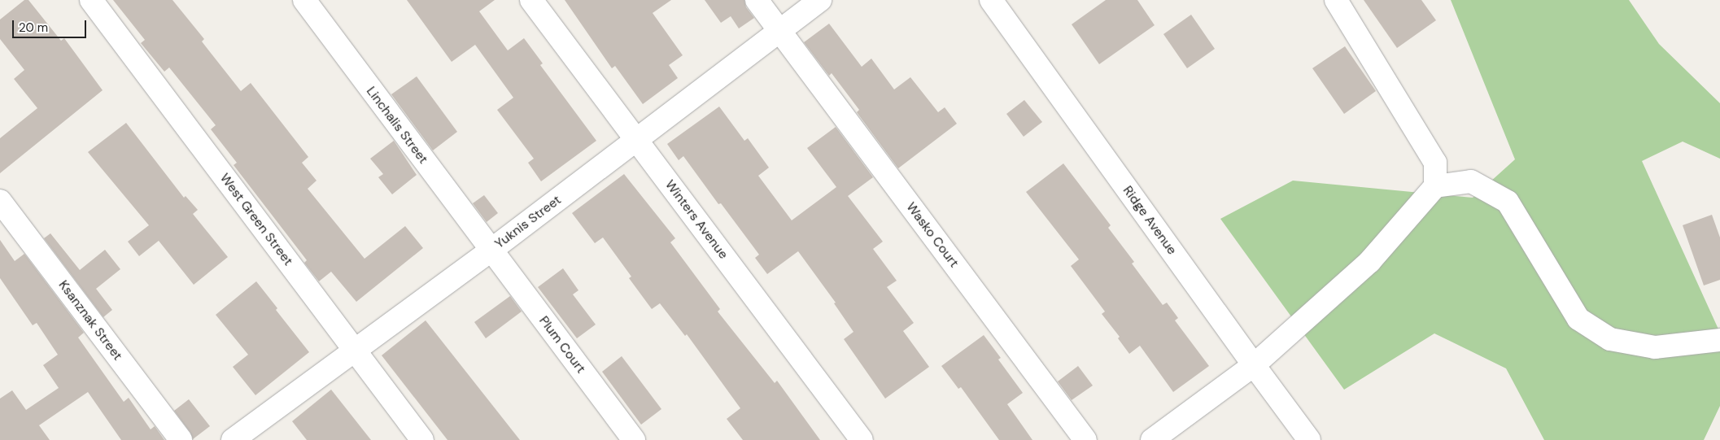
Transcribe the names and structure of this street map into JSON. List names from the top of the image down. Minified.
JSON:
{"streets":{"street":["Linchalis Street","West Green Street","Winters Avenue","Ridge Avenue","Yuknis Street","Wasko Court","Ksanznak Street","Plum Court"]},"crossings":[["Linchalis Street","Yuknis Street"],["Linchalis Street","Plum Court"],["West Green Street","Yuknis Street"],["Winters Avenue","Yuknis Street"],["Yuknis Street","Wasko Court"],["Yuknis Street","Plum Court"]],"scale_bar":"20 m"}
